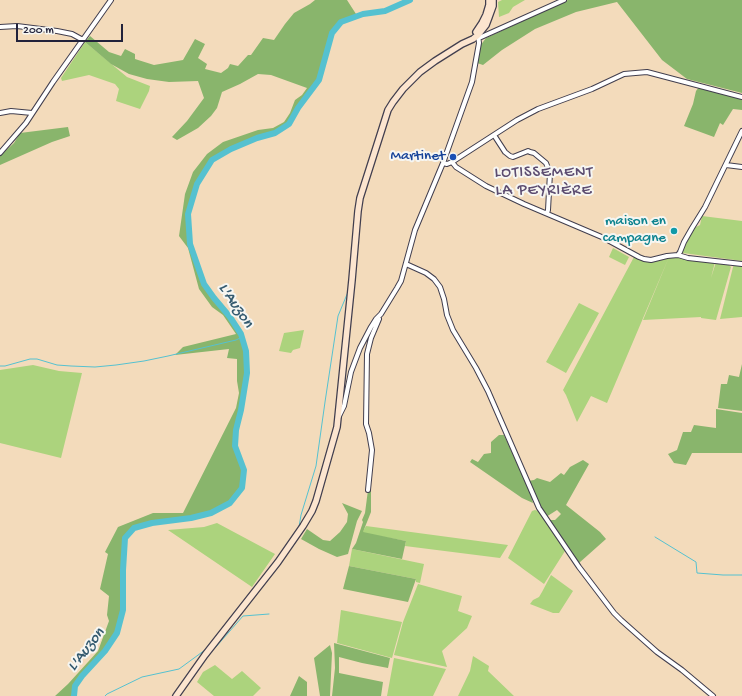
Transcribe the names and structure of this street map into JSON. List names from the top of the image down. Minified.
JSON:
{"districts":["LOTISSEMENT LA PEYRIÈRE"],"water":["L'Auzon"],"places":["Martinet","maison en campagne"],"scale_bar":"200 m"}
